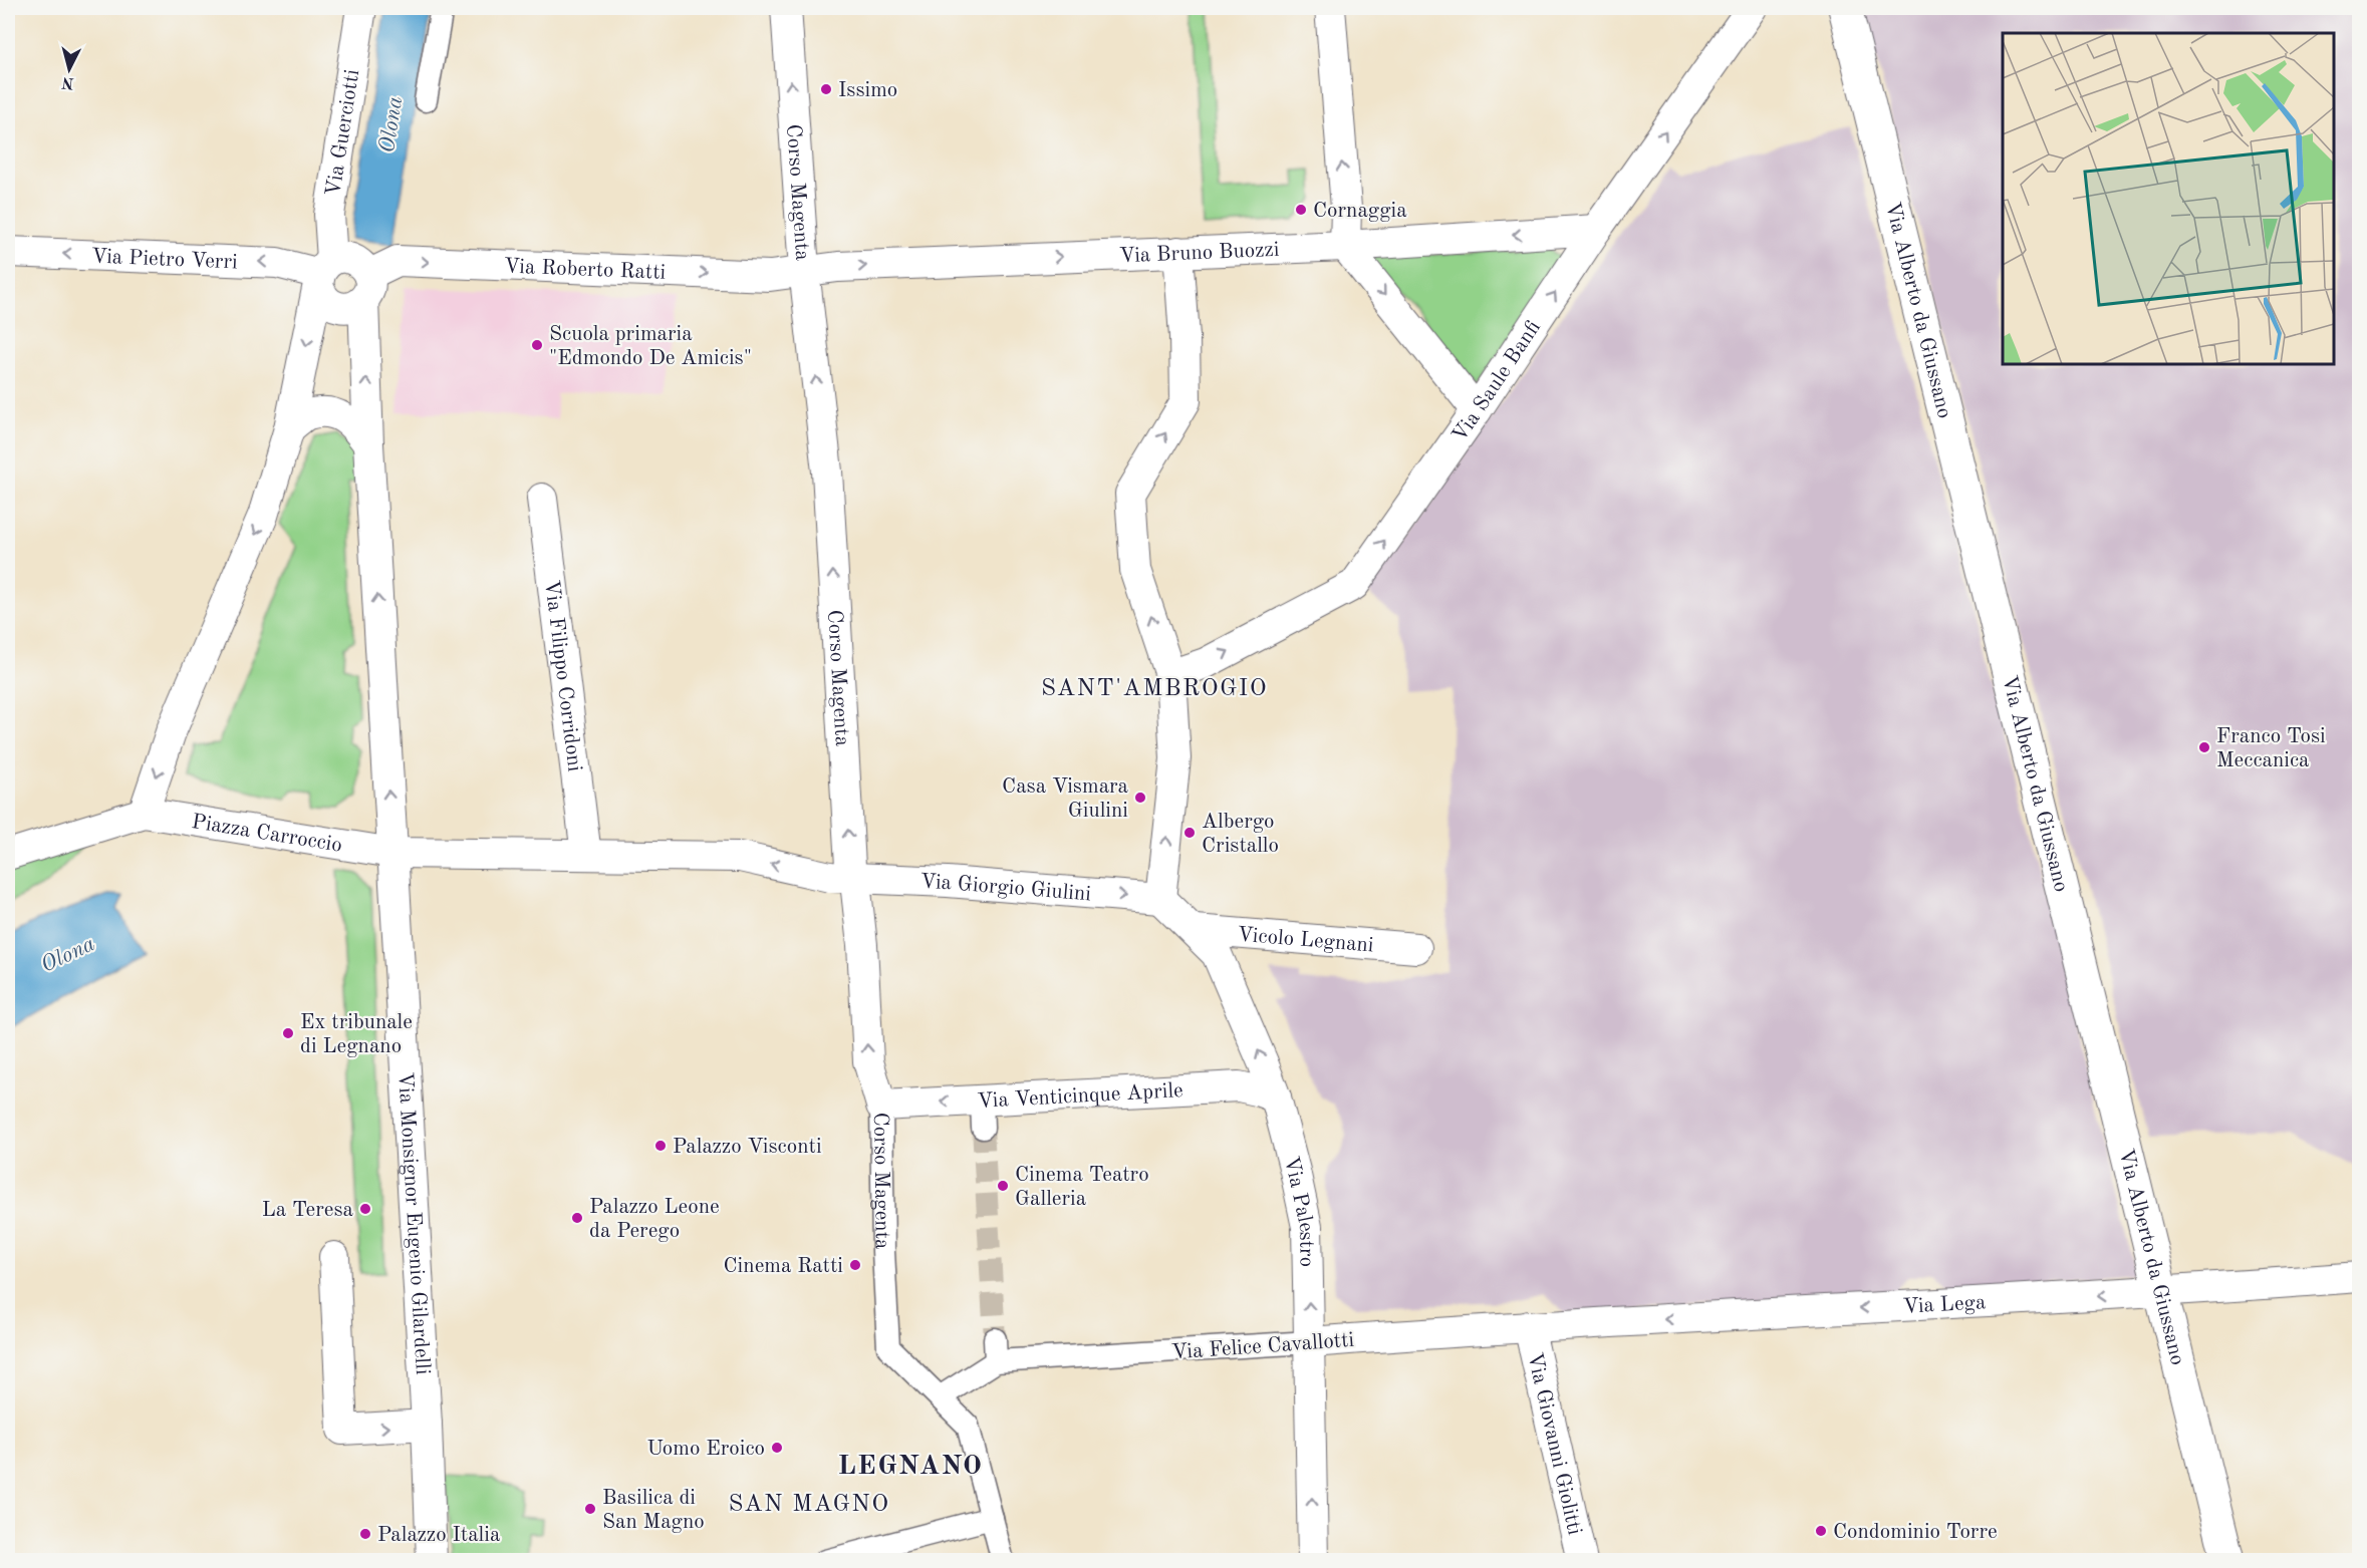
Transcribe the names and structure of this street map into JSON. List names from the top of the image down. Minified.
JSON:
{"streets":{"street":["Via Guerciotti","Corso Magenta","Via Bruno Buozzi","Via Pietro Verri","Via Roberto Ratti","Via Alberto da Giussano","Via Saule Banfi","Via Filippo Corridoni","Piazza Carroccio","Via Giorgio Giulini","Vicolo Legnani","Via Venticinque Aprile","Via Palestro","Via Monsignor Eugenio Gilardelli","Via Lega","Via Felice Cavallotti","Via Giovanni Giolitti"]},"crossings":[["Via Guerciotti","Via Pietro Verri"],["Via Guerciotti","Via Roberto Ratti"],["Corso Magenta","Via Bruno Buozzi"],["Corso Magenta","Via Roberto Ratti"],["Corso Magenta","Via Giorgio Giulini"],["Corso Magenta","Via Venticinque Aprile"],["Corso Magenta","Via Felice Cavallotti"],["Via Bruno Buozzi","Via Roberto Ratti"],["Via Bruno Buozzi","Via Saule Banfi"],["Via Pietro Verri","Via Roberto Ratti"],["Via Alberto da Giussano","Via Lega"],["Piazza Carroccio","Via Monsignor Eugenio Gilardelli"],["Via Giorgio Giulini","Via Palestro"],["Vicolo Legnani","Via Palestro"],["Via Venticinque Aprile","Via Palestro"],["Via Palestro","Via Felice Cavallotti"],["Via Lega","Via Felice Cavallotti"],["Via Lega","Via Giovanni Giolitti"],["Via Felice Cavallotti","Via Giovanni Giolitti"]],"one_way":["Corso Magenta","Via Pietro Verri","Via Roberto Ratti","Via Saule Banfi","Via Giorgio Giulini","Via Venticinque Aprile","Via Palestro","Via Lega"],"districts":["SANT'AMBROGIO","LEGNANO","SAN MAGNO"],"water":["Olona"],"places":["Issimo","Cornaggia","Scuola primaria \"Edmondo De Amicis\"","Franco Tosi Meccanica","Casa Vismara Giulini","Albergo Cristallo","Ex tribunale di Legnano","Palazzo Visconti","Cinema Teatro Galleria","La Teresa","Palazzo Leone da Perego","Cinema Ratti","Uomo Eroico","Basilica di San Magno","Condominio Torre","Palazzo Italia"],"north":"bottom"}
